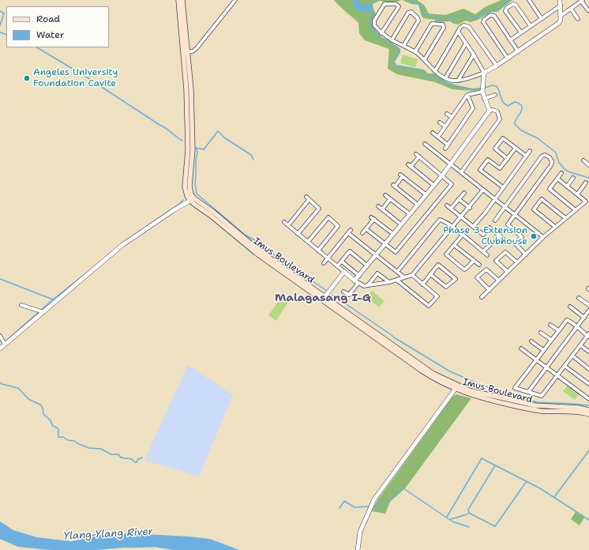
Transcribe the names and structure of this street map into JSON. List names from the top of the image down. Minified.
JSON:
{"streets":{"main road":["Imus Boulevard"]},"districts":["Malagasang I-G"],"water":["Ylang-Ylang River"],"places":["Angeles University Foundation Cavite","Phase 3 Extension Clubhouse"],"legend":["Road","Water"]}
